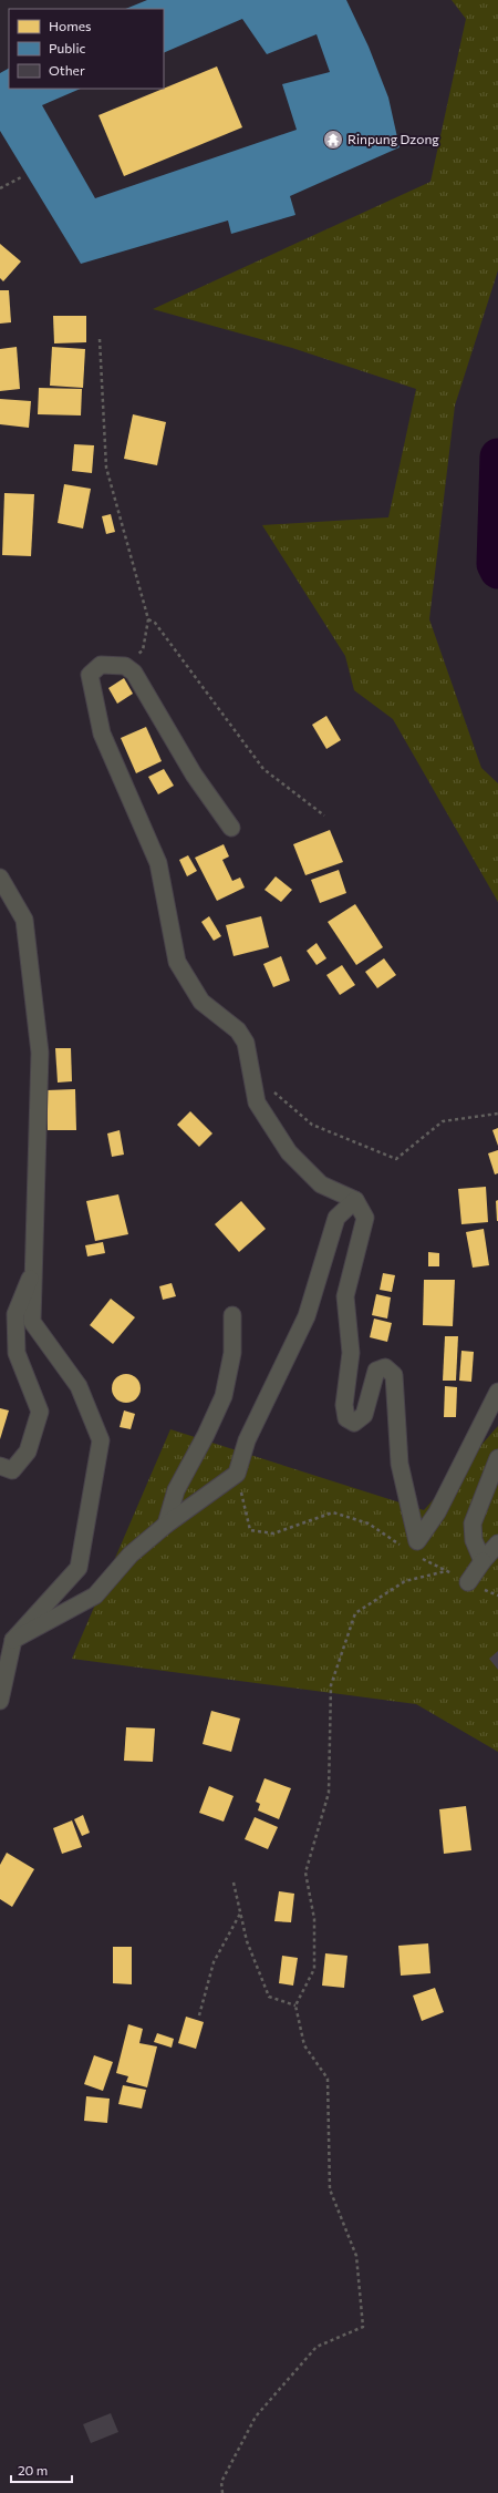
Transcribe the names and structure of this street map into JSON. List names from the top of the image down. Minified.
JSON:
{"places":{"temple":["Rinpung Dzong"]},"legend":["Homes","Public","Other"],"scale_bar":"20 m"}
